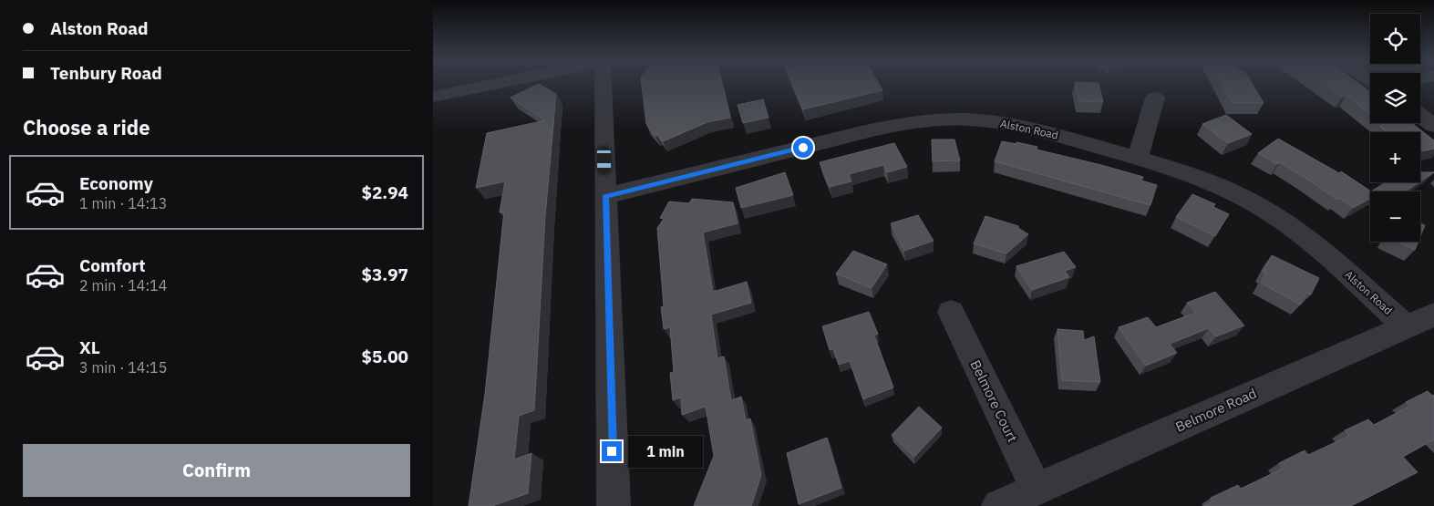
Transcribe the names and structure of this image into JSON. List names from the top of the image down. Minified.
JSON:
{"streets":{"street":["Alston Road","Belmore Court","Belmore Road"]},"crossings":[["Alston Road","Belmore Road"],["Belmore Court","Belmore Road"]],"page":{"banner":["Alston Road","Tenbury Road"],"map_buttons":["+","−"],"heading":"Choose a ride","list":[{"name":"Economy","note":"1 min · 14:13","value":"$2.94"},{"name":"Comfort","note":"2 min · 14:14","value":"$3.97"},{"name":"XL","note":"3 min · 14:15","value":"$5.00"}],"buttons":"Confirm","bubble":"1 min"}}
